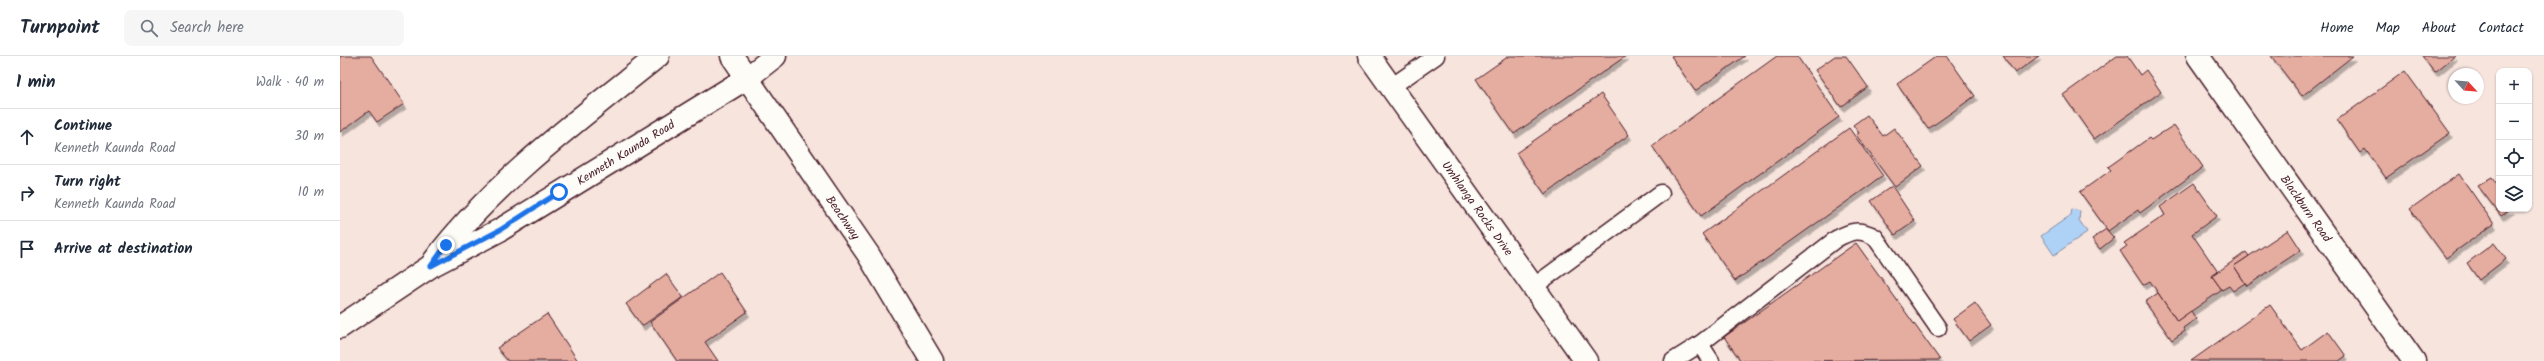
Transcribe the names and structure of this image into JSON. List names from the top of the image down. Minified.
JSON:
{"streets":{"main road":["Kenneth Kaunda Road","Blackburn Road","Umhlanga Rocks Drive","Beachway"]},"crossings":[["Kenneth Kaunda Road","Beachway"]],"north":"bottom right","page":{"header":"Turnpoint","search":"Search here","nav":["Home","Map","About","Contact"],"heading":["1 min","Walk · 40 m"],"map_buttons":["+","−"],"list":[["Continue","Kenneth Kaunda Road","30 m"],["Turn right","Kenneth Kaunda Road","10 m"],"Arrive at destination"]}}
